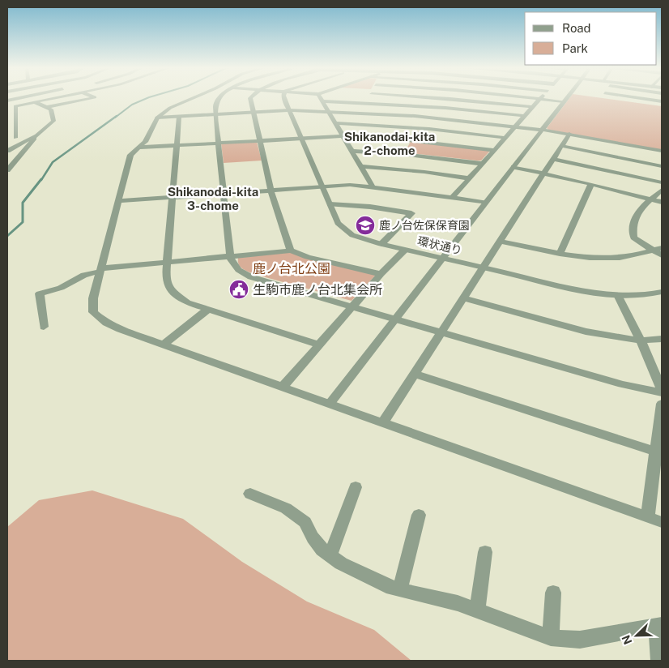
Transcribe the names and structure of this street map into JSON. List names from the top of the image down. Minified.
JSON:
{"streets":{"street":["環状通り"]},"districts":["Shikanodai-kita 2-chome","Shikanodai-kita 3-chome"],"parks":["鹿ノ台北公園"],"places":{"school or university":["鹿ノ台佐保保育園"],"public building":["生駒市鹿ノ台北集会所"]},"legend":["Road","Park"],"north":"bottom left"}
